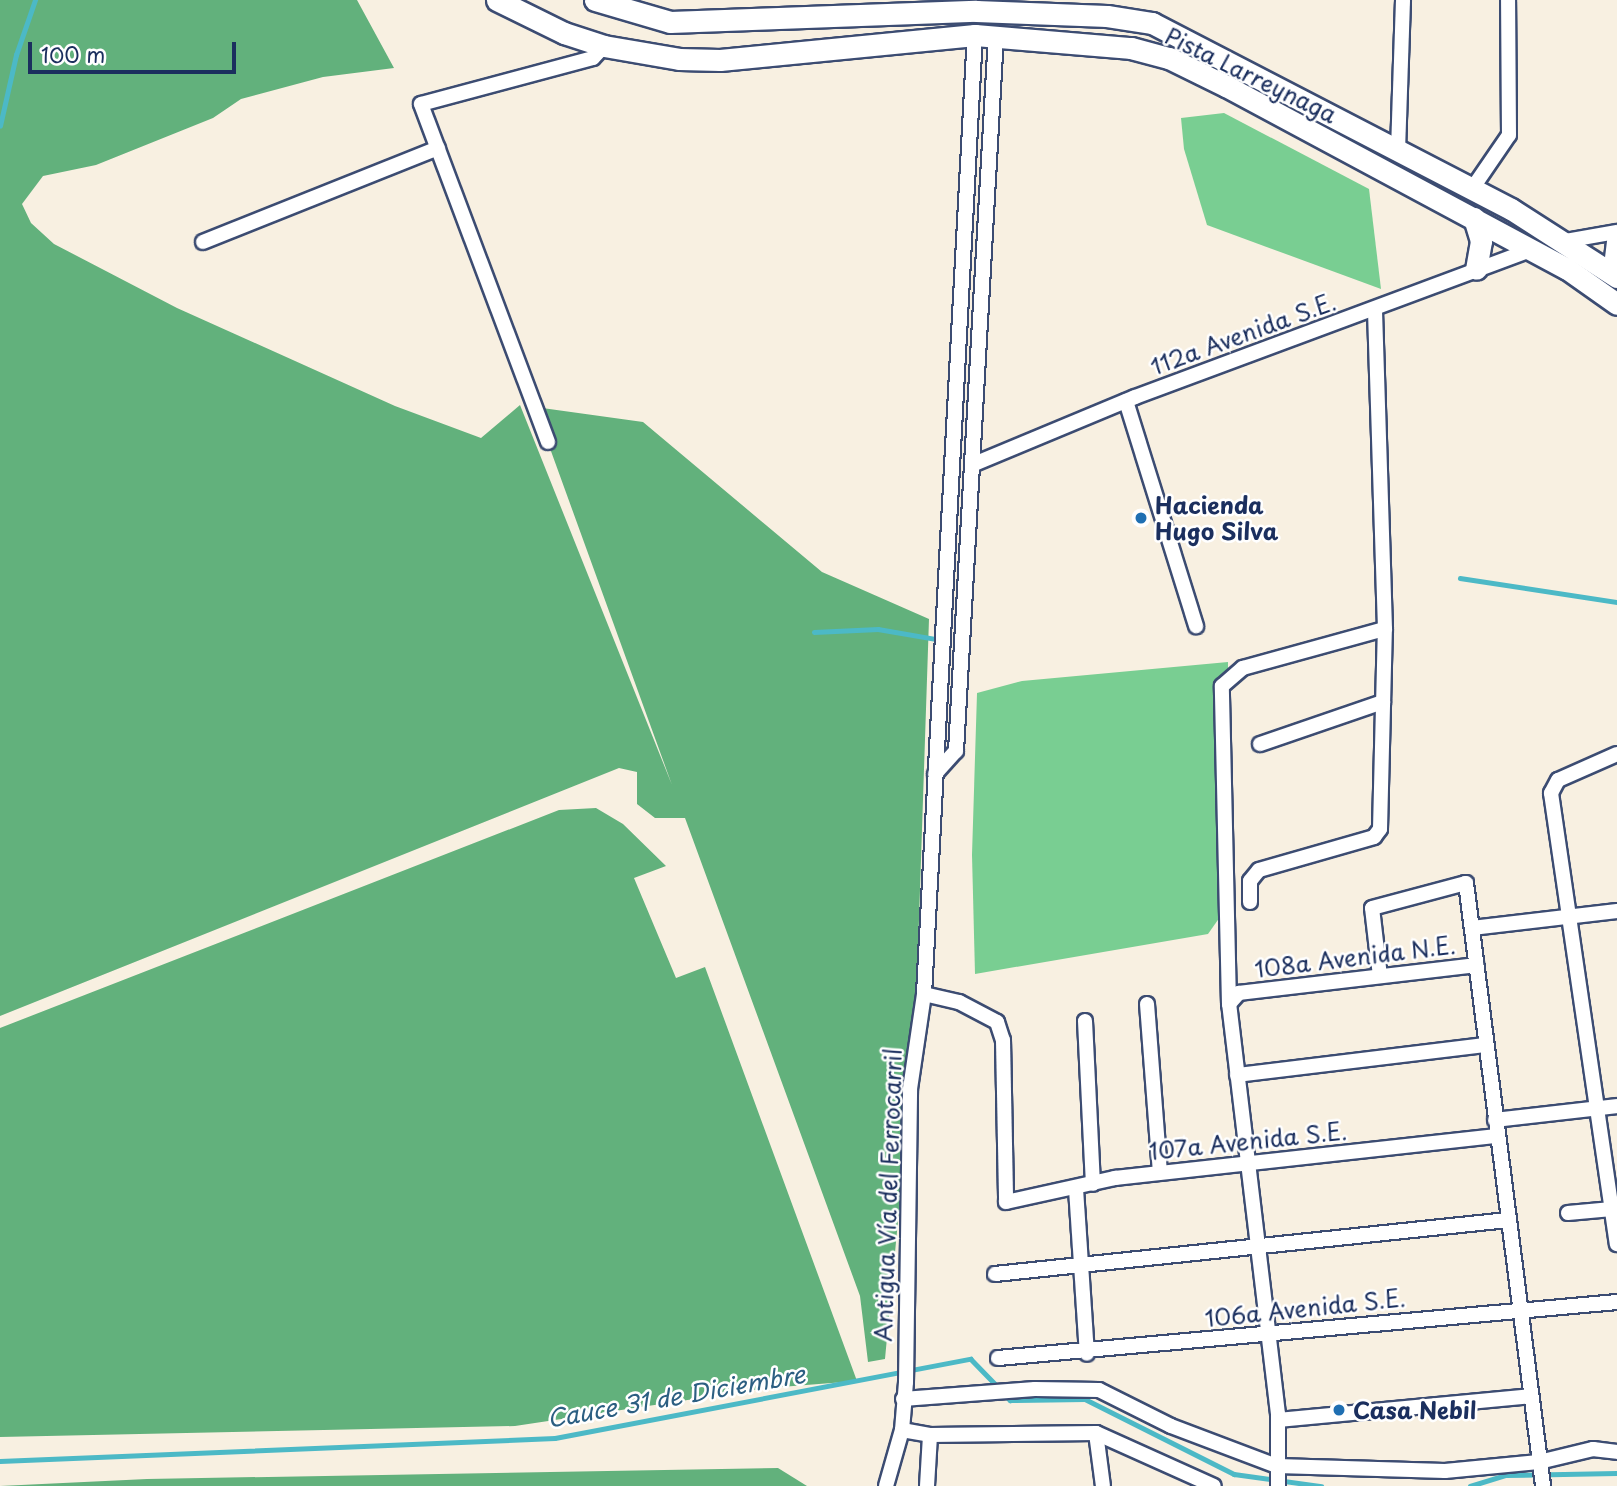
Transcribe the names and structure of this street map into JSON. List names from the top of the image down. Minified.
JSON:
{"streets":{"main road":["Pista Larreynaga"],"street":["112a Avenida S.E.","108a Avenida N.E.","107a Avenida S.E.","Antigua Vía del Ferrocarril","106a Avenida S.E."]},"crossings":[["Pista Larreynaga","112a Avenida S.E."],["Pista Larreynaga","Antigua Vía del Ferrocarril"],["107a Avenida S.E.","Antigua Vía del Ferrocarril"]],"water":["Cauce 31 de Diciembre"],"places":["Hacienda Hugo Silva","Casa Nebil"],"scale_bar":"100 m"}
